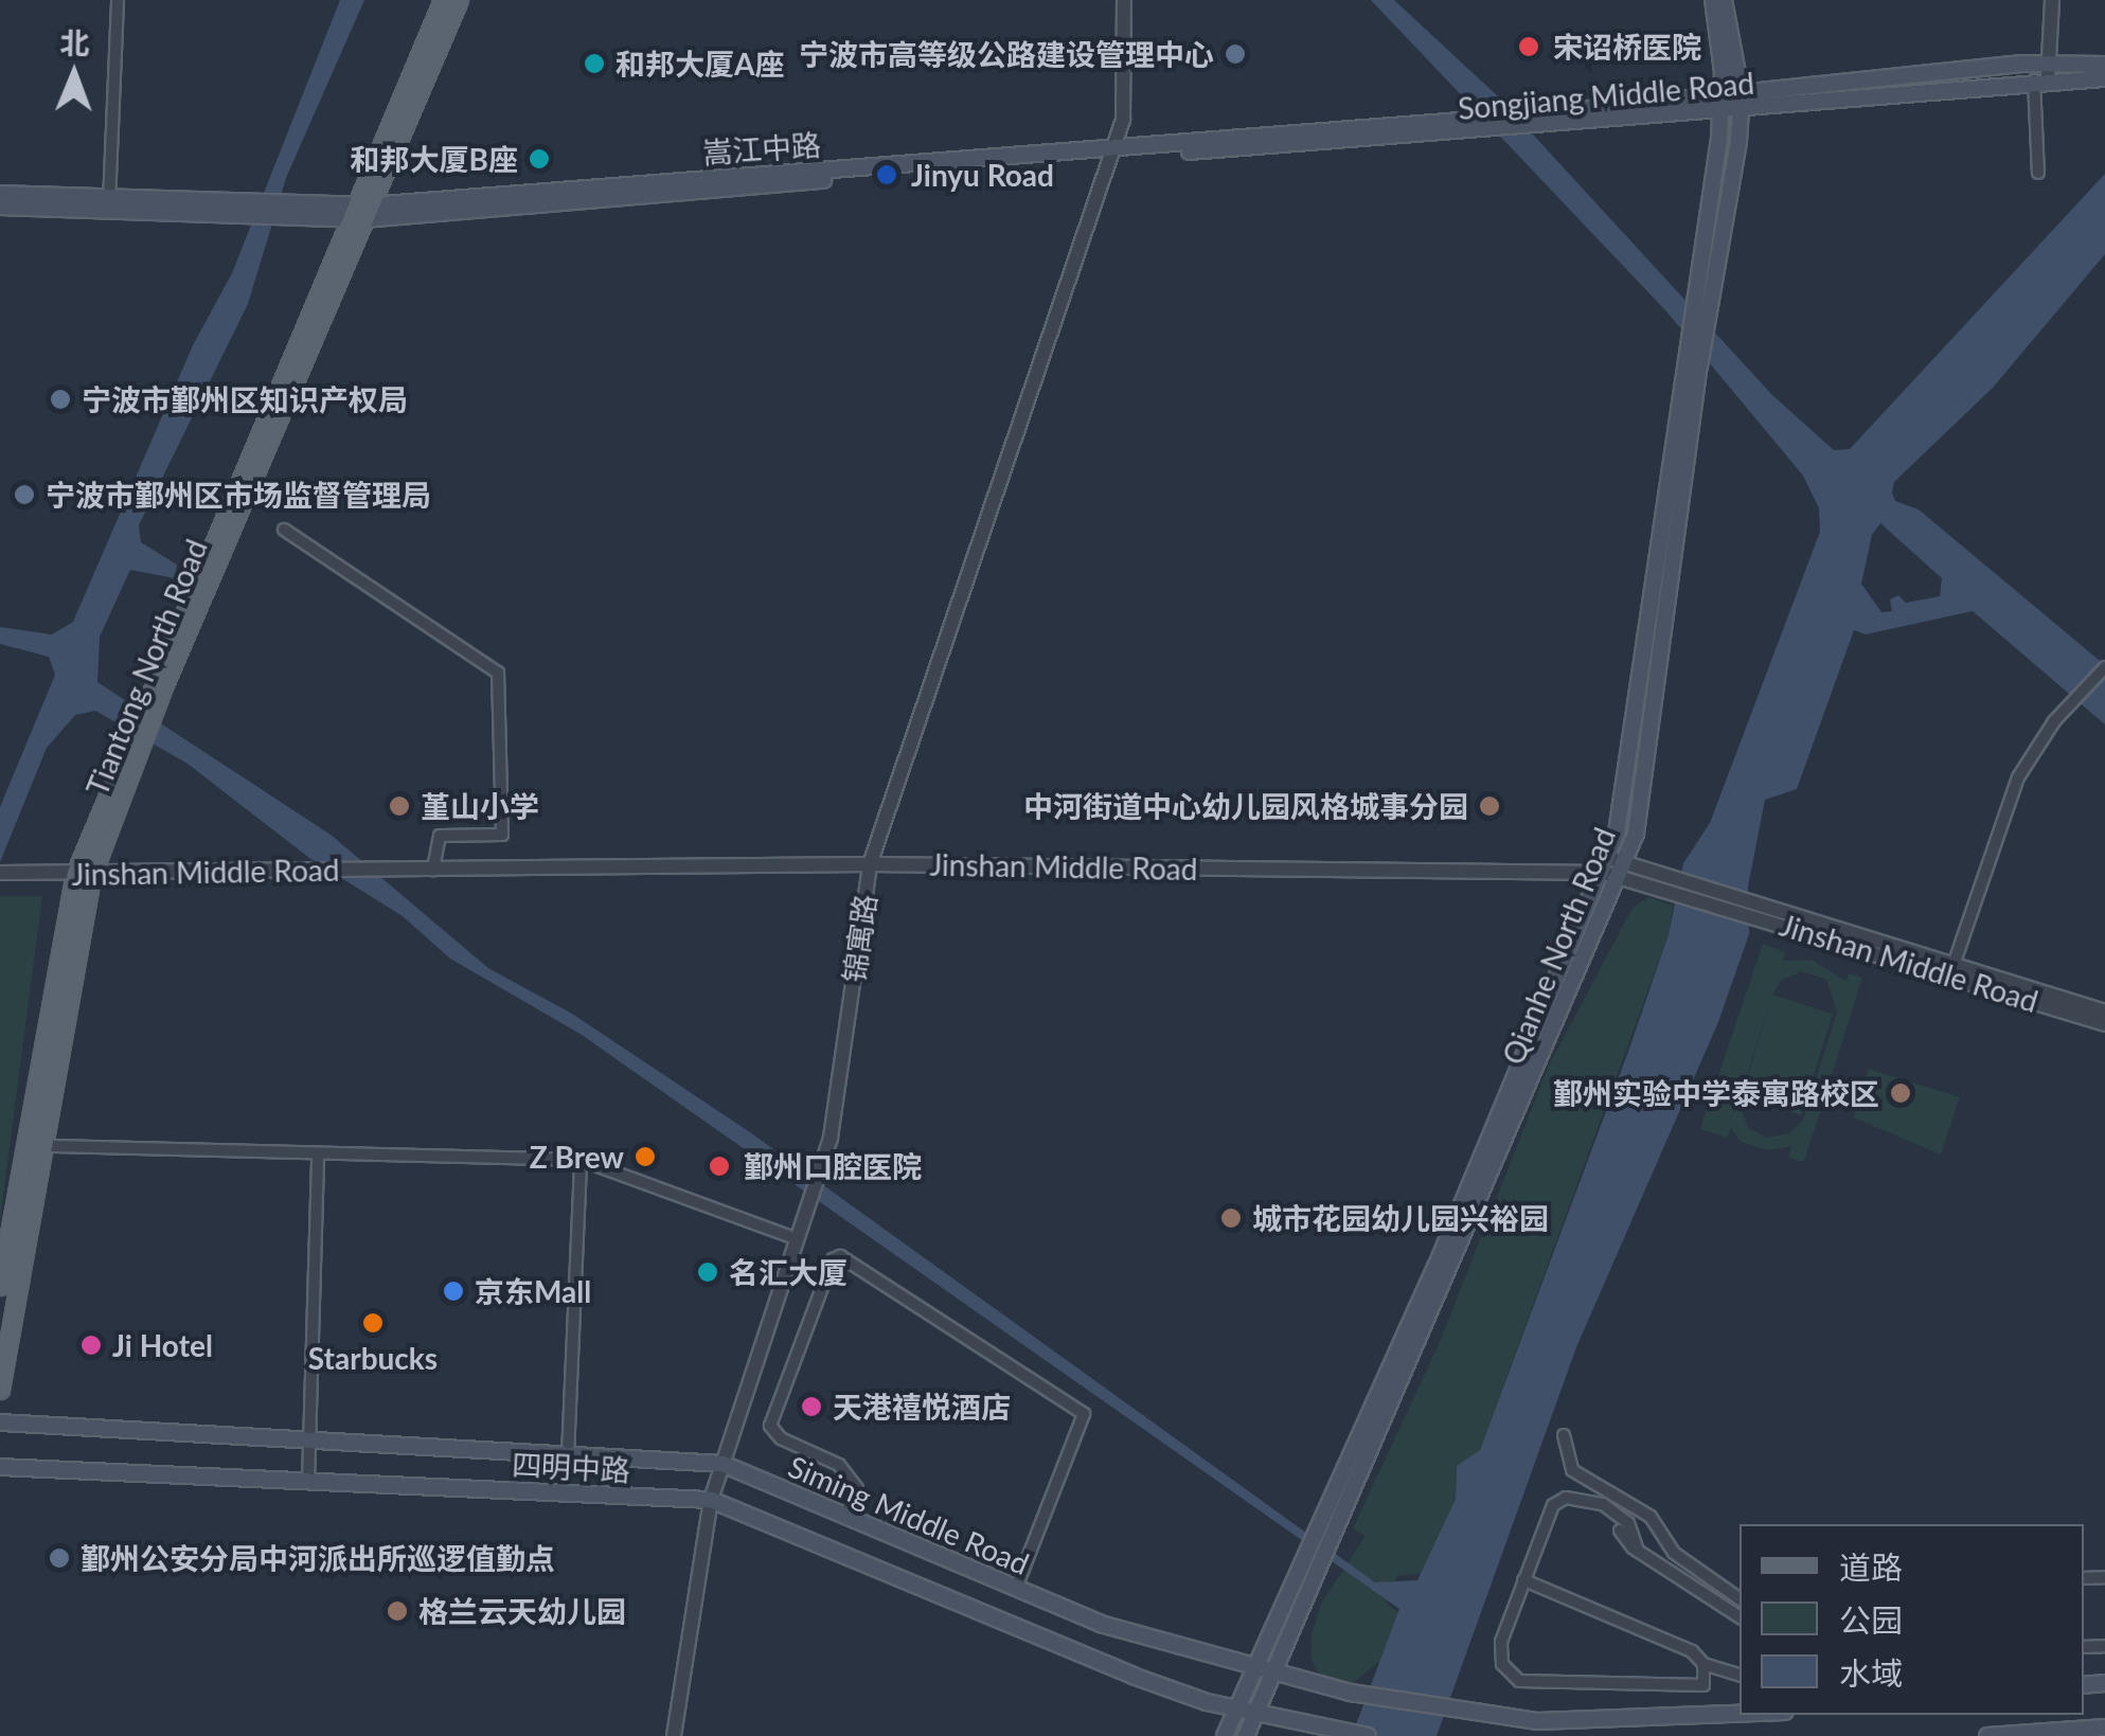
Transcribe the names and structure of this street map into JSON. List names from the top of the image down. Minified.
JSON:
{"streets":{"main road":["Songjiang Middle Road","嵩江中路","Tiantong North Road","Qianhe North Road","四明中路","Siming Middle Road"],"street":["Jinshan Middle Road","锦寓路"]},"crossings":[["Songjiang Middle Road","嵩江中路"],["Songjiang Middle Road","Qianhe North Road"],["嵩江中路","Tiantong North Road"],["嵩江中路","锦寓路"],["Tiantong North Road","Jinshan Middle Road"],["Jinshan Middle Road","锦寓路"],["Jinshan Middle Road","Qianhe North Road"],["锦寓路","四明中路"],["锦寓路","Siming Middle Road"],["Qianhe North Road","Siming Middle Road"],["四明中路","Siming Middle Road"]],"places":["宋诏桥医院","宁波市高等级公路建设管理中心","和邦大厦A座","和邦大厦B座","Jinyu Road","宁波市鄞州区知识产权局","宁波市鄞州区市场监督管理局","堇山小学","中河街道中心幼儿园风格城事分园","鄞州实验中学泰寓路校区","Z Brew","鄞州口腔医院","城市花园幼儿园兴裕园","名汇大厦","京东Mall","Starbucks","Ji Hotel","天港禧悦酒店","鄞州公安分局中河派出所巡逻值勤点","格兰云天幼儿园"],"legend":["道路","公园","水域"],"north":"top"}
